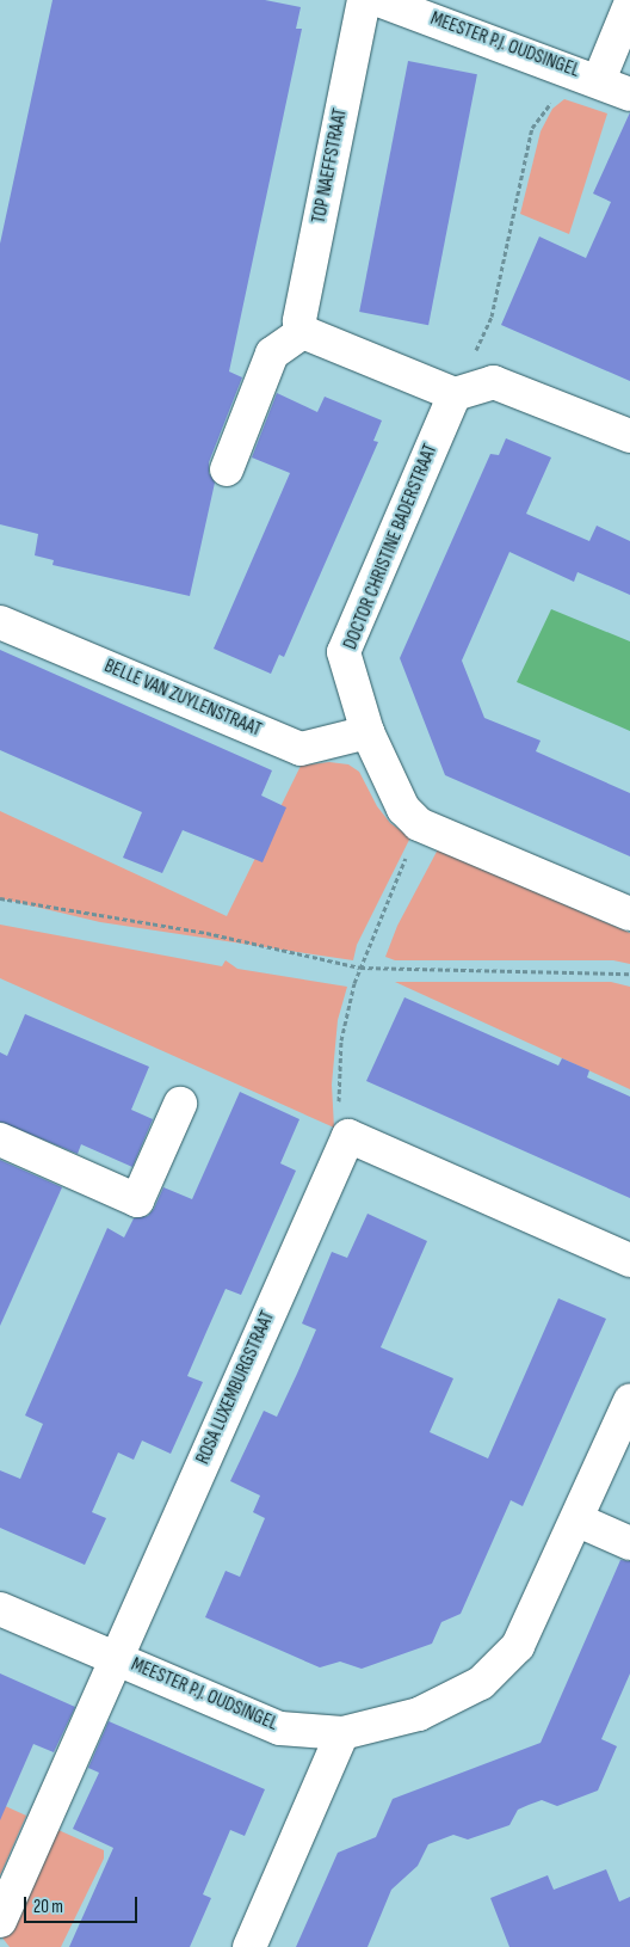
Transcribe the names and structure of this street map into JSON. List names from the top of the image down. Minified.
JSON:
{"streets":{"street":["MEESTER P.J. OUDSINGEL","TOP NAEFFSTRAAT","DOCTOR CHRISTINE BADERSTRAAT","BELLE VAN ZUYLENSTRAAT","ROSA LUXEMBURGSTRAAT"]},"crossings":[["MEESTER P.J. OUDSINGEL","ROSA LUXEMBURGSTRAAT"],["DOCTOR CHRISTINE BADERSTRAAT","BELLE VAN ZUYLENSTRAAT"]],"scale_bar":"20 m"}
